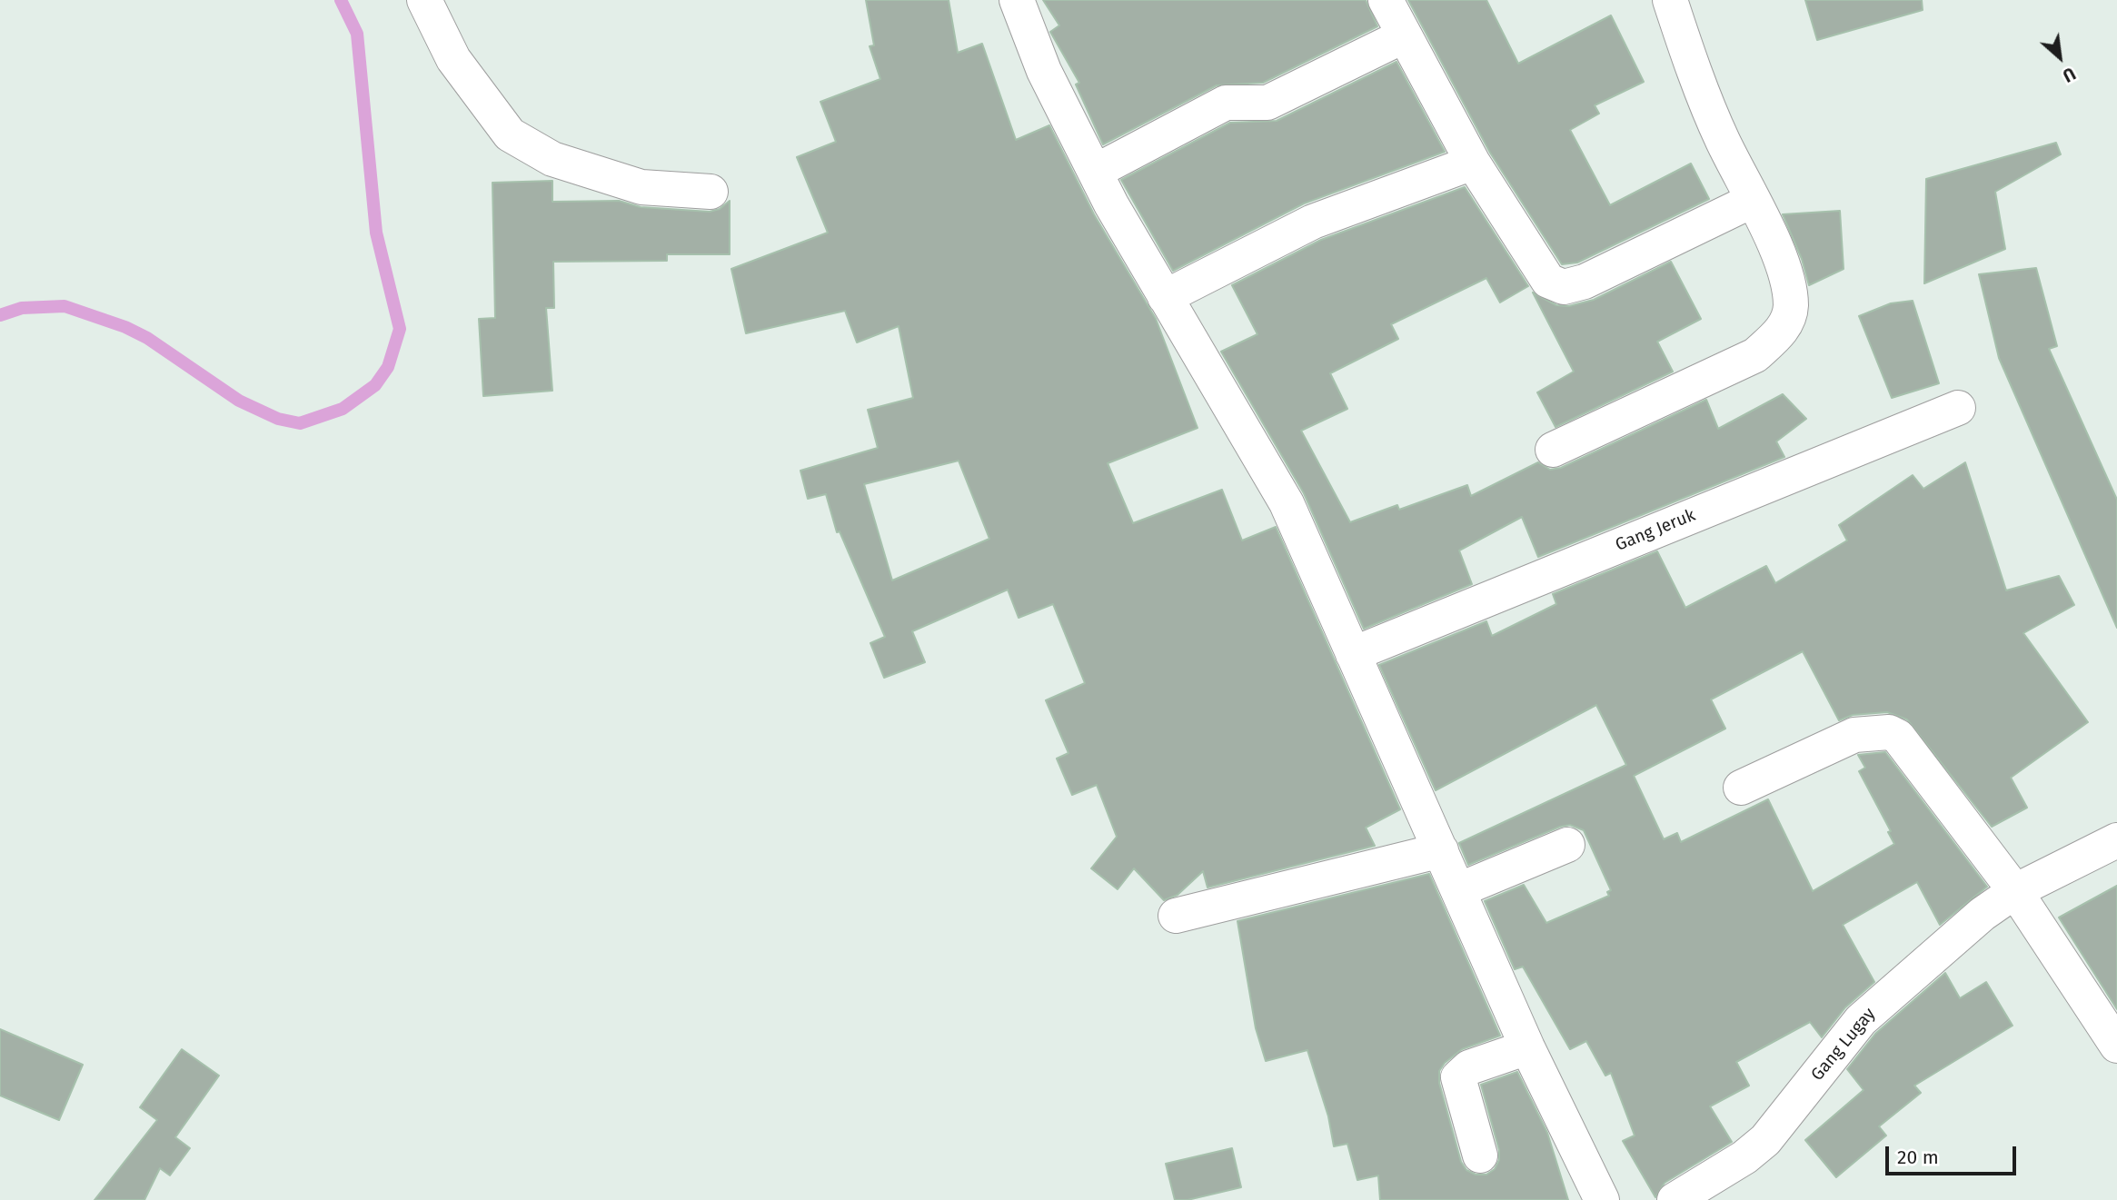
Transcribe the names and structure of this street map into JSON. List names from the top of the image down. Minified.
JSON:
{"streets":{"street":["Gang Jeruk","Gang Lugay"]},"scale_bar":"20 m","north":"bottom right"}
